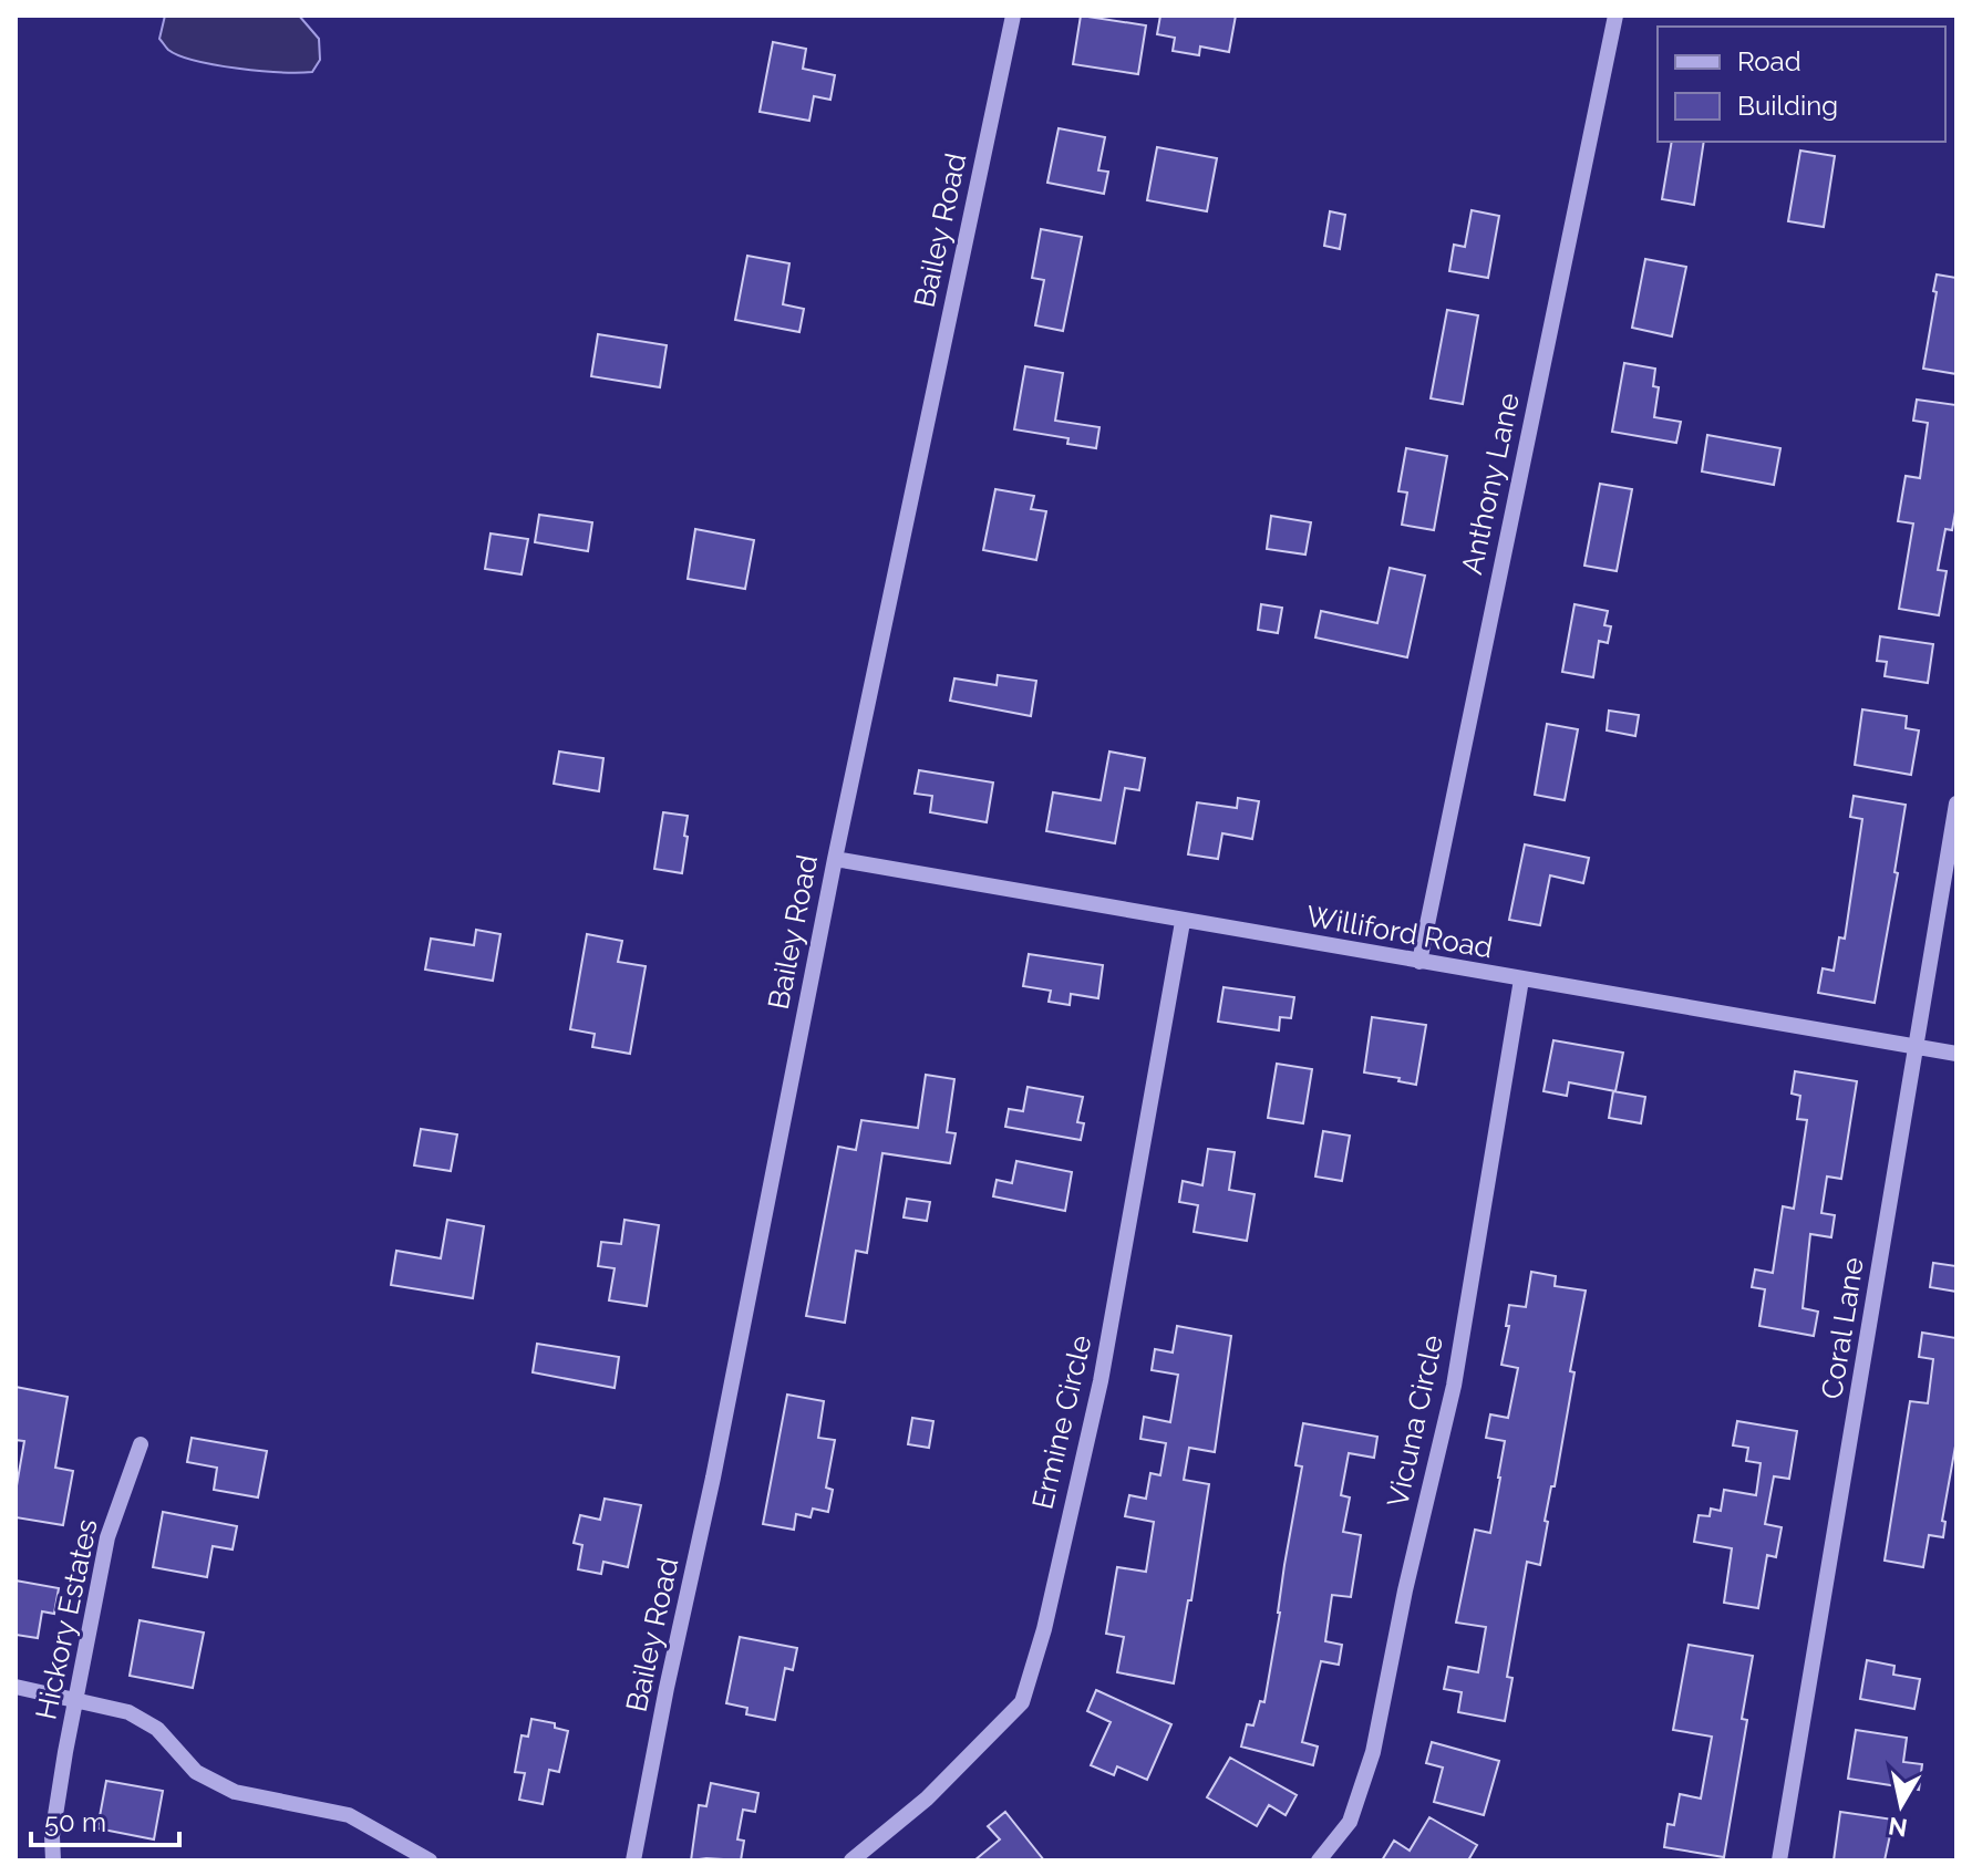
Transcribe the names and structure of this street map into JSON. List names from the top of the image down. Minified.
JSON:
{"streets":{"street":["Bailey Road","Anthony Lane","Williford Road","Coral Lane","Vicuna Circle","Ermine Circle","Hickory Estates"]},"crossings":[["Bailey Road","Williford Road"],["Anthony Lane","Williford Road"],["Williford Road","Coral Lane"],["Williford Road","Vicuna Circle"],["Williford Road","Ermine Circle"]],"legend":["Road","Building"],"scale_bar":"50 m","north":"bottom"}
